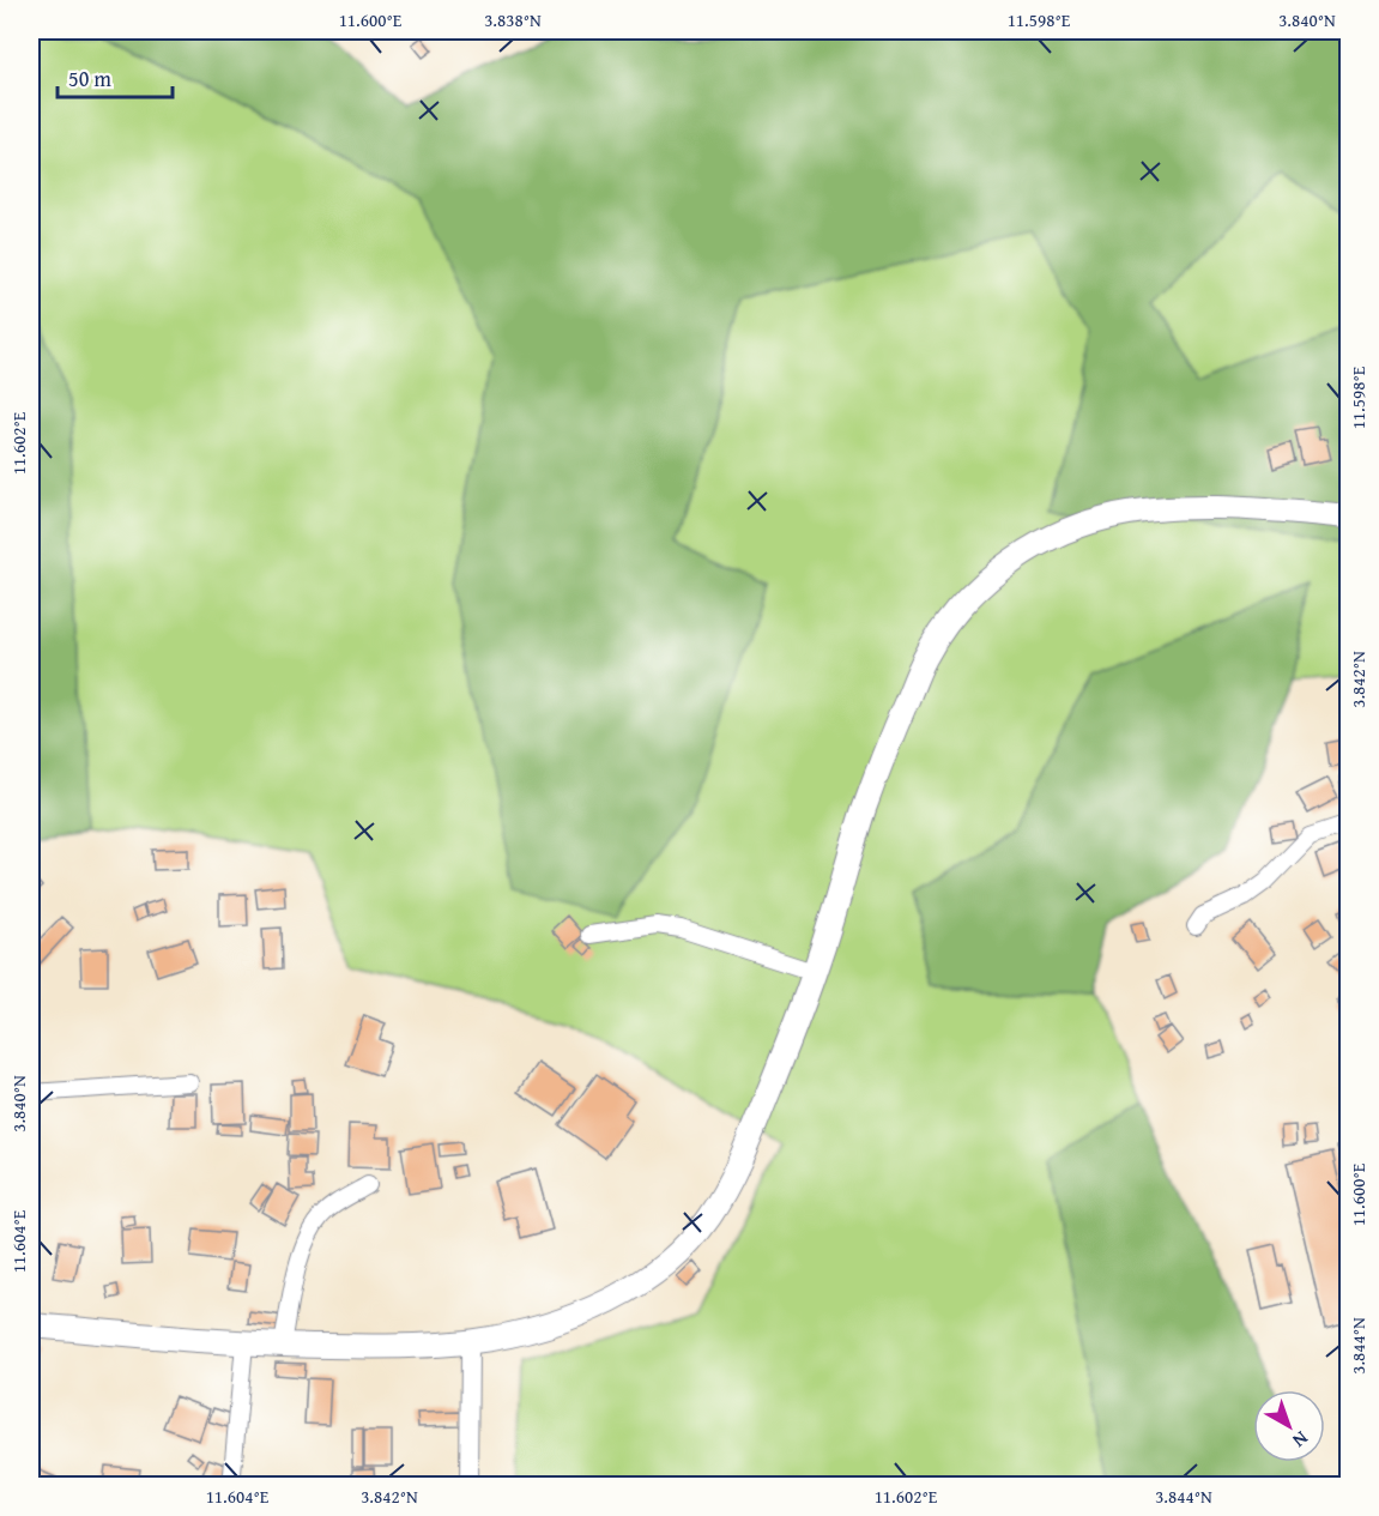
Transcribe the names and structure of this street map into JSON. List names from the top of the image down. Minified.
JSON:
{"scale_bar":"50 m","north":"bottom right","coordinates":["11.600°E","3.838°N","11.598°E","3.840°N","11.602°E","3.842°N","11.604°E","3.844°N"]}
